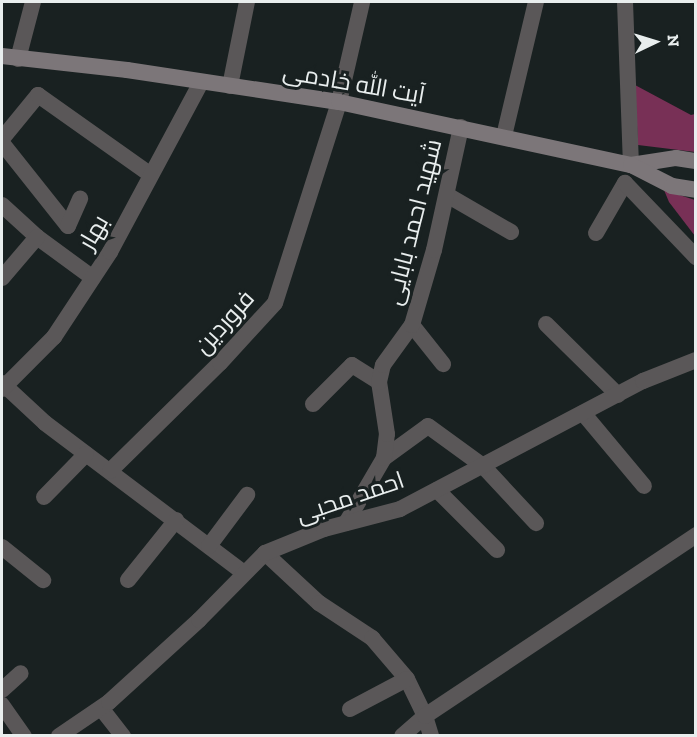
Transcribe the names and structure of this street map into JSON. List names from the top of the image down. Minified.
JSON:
{"streets":{"main road":["آیت الله خادمی"],"street":["شهید احمد بابایی","بهار","فروردین","احمد محبی"]},"crossings":[["آیت الله خادمی","شهید احمد بابایی"],["آیت الله خادمی","بهار"],["آیت الله خادمی","فروردین"]],"north":"right"}
